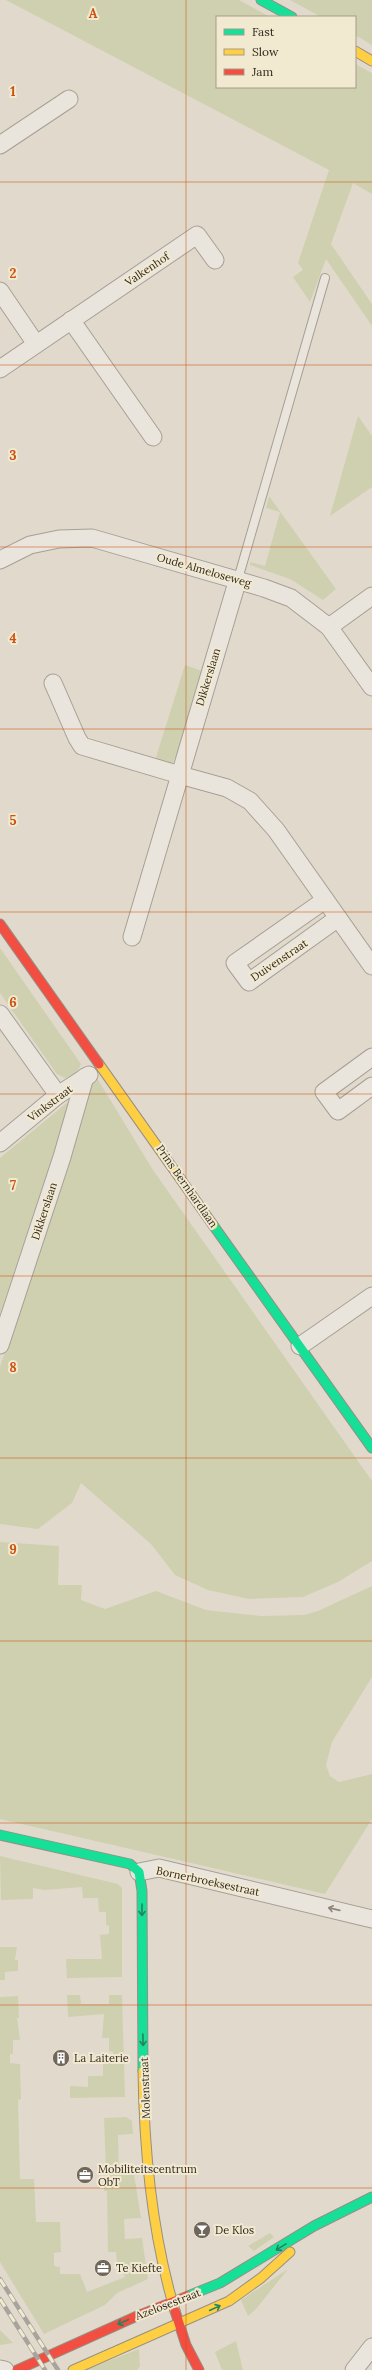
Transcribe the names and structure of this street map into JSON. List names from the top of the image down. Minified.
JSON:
{"streets":{"street":["Valkenhof","Oude Almeloseweg","Dikkerslaan","Duivenstraat","Vinkstraat","Prins Bernhardlaan","Bornerbroeksestraat","Molenstraat","Azelosestraat"]},"crossings":[["Oude Almeloseweg","Dikkerslaan"],["Dikkerslaan","Vinkstraat"],["Vinkstraat","Prins Bernhardlaan"],["Bornerbroeksestraat","Molenstraat"],["Molenstraat","Azelosestraat"]],"one_way":["Bornerbroeksestraat","Molenstraat"],"places":{"building":["La Laiterie"],"office":["Mobiliteitscentrum ObT","Te Kiefte"],"bar":["De Klos"]},"legend":["Fast","Slow","Jam"],"grid":{"columns":["A"],"rows":["1","2","3","4","5","6","7","8","9"]}}
